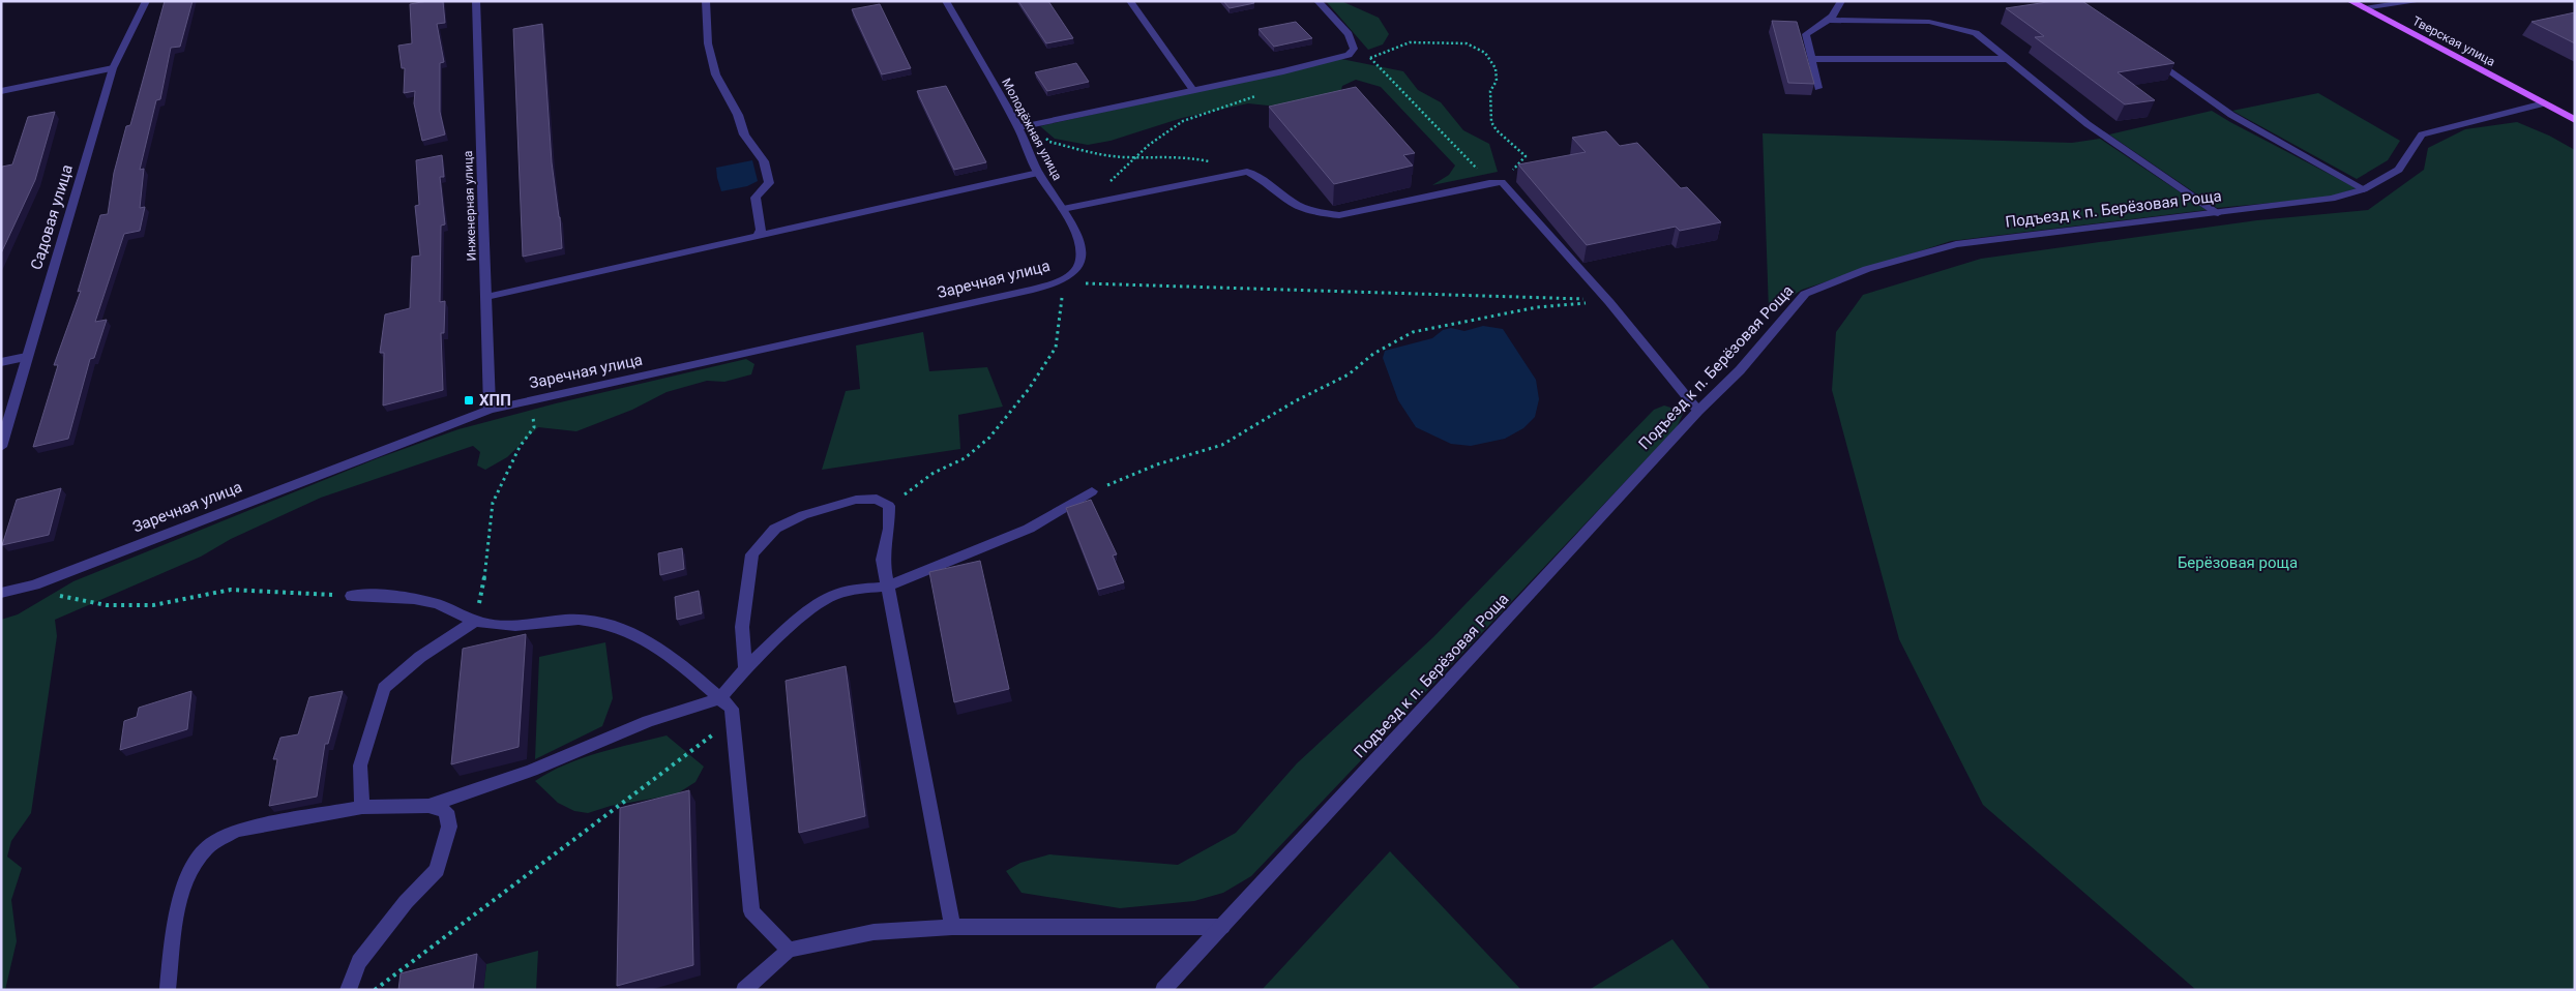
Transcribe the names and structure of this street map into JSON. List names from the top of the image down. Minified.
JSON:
{"streets":{"main road":["Тверская улица"],"street":["Молодёжная улица","Инженерная улица","Подъезд к п. Берёзовая Роща","Садовая улица","Заречная улица"]},"crossings":[["Тверская улица","Подъезд к п. Берёзовая Роща"],["Молодёжная улица","Заречная улица"],["Инженерная улица","Заречная улица"]],"parks":["Берёзовая роща"],"places":{"transit":["ХПП"]}}
